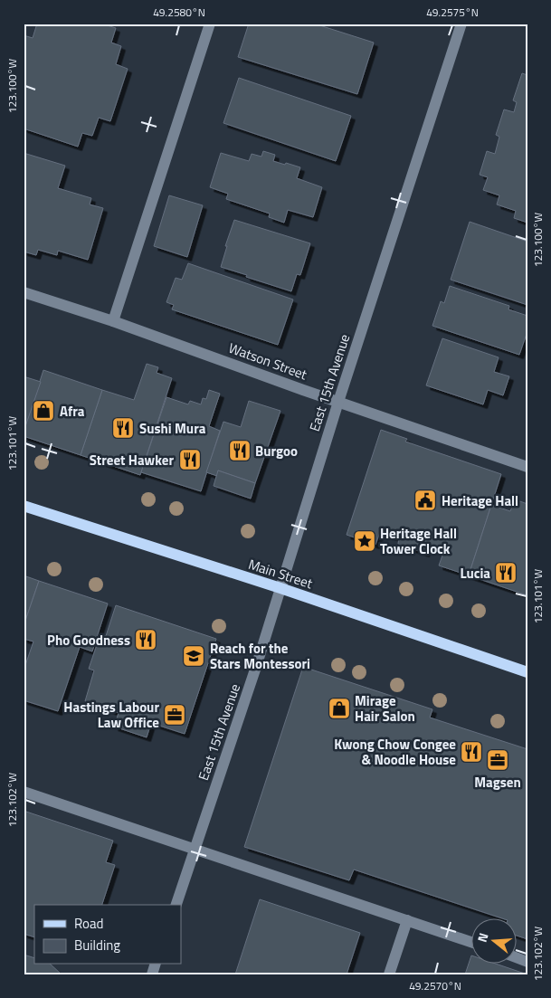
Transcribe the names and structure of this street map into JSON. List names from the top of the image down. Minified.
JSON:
{"streets":{"main road":["Main Street"],"street":["Watson Street","East 15th Avenue"]},"crossings":[["Watson Street","East 15th Avenue"],["East 15th Avenue","Main Street"]],"places":{"shop":["Afra","Mirage Hair Salon"],"restaurant":["Sushi Mura","Burgoo","Street Hawker","Lucia","Pho Goodness","Kwong Chow Congee & Noodle House"],"public building":["Heritage Hall"],"place":["Heritage Hall Tower Clock"],"school or university":["Reach for the Stars Montessori"],"office":["Hastings Labour Law Office","Magsen"]},"legend":["Road","Building"],"north":"left","coordinates":["49.2580°N","49.2575°N","123.100°W","123.101°W","123.102°W","49.2570°N"]}
